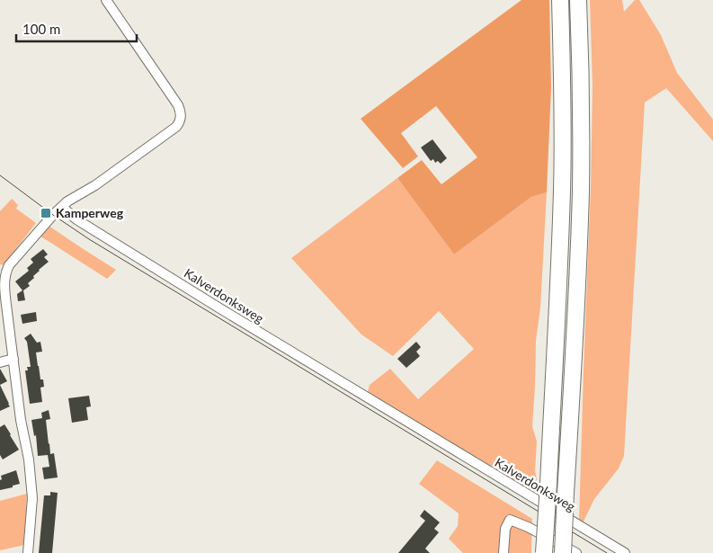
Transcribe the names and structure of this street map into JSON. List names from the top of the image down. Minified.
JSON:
{"streets":{"street":["Kalverdonksweg"]},"places":{"transit":["Kamperweg"]},"scale_bar":"100 m"}
